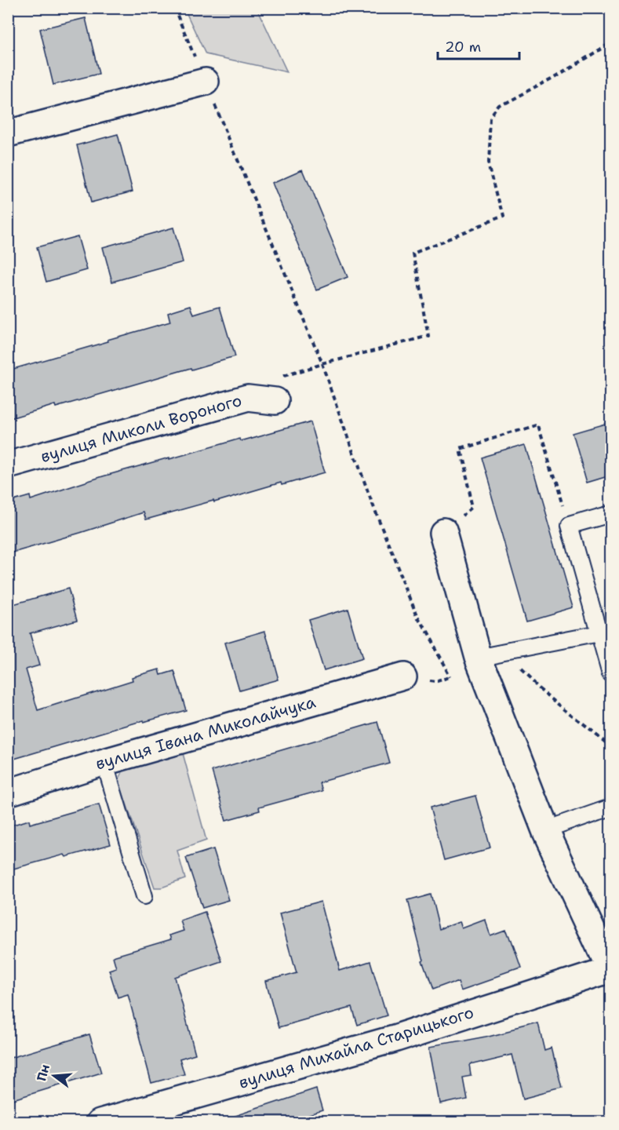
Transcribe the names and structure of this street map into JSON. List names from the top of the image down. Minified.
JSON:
{"streets":{"street":["вулиця Миколи Вороного","вулиця Івана Миколайчука","вулиця Михайла Старицького"]},"scale_bar":"20 m","north":"left"}
